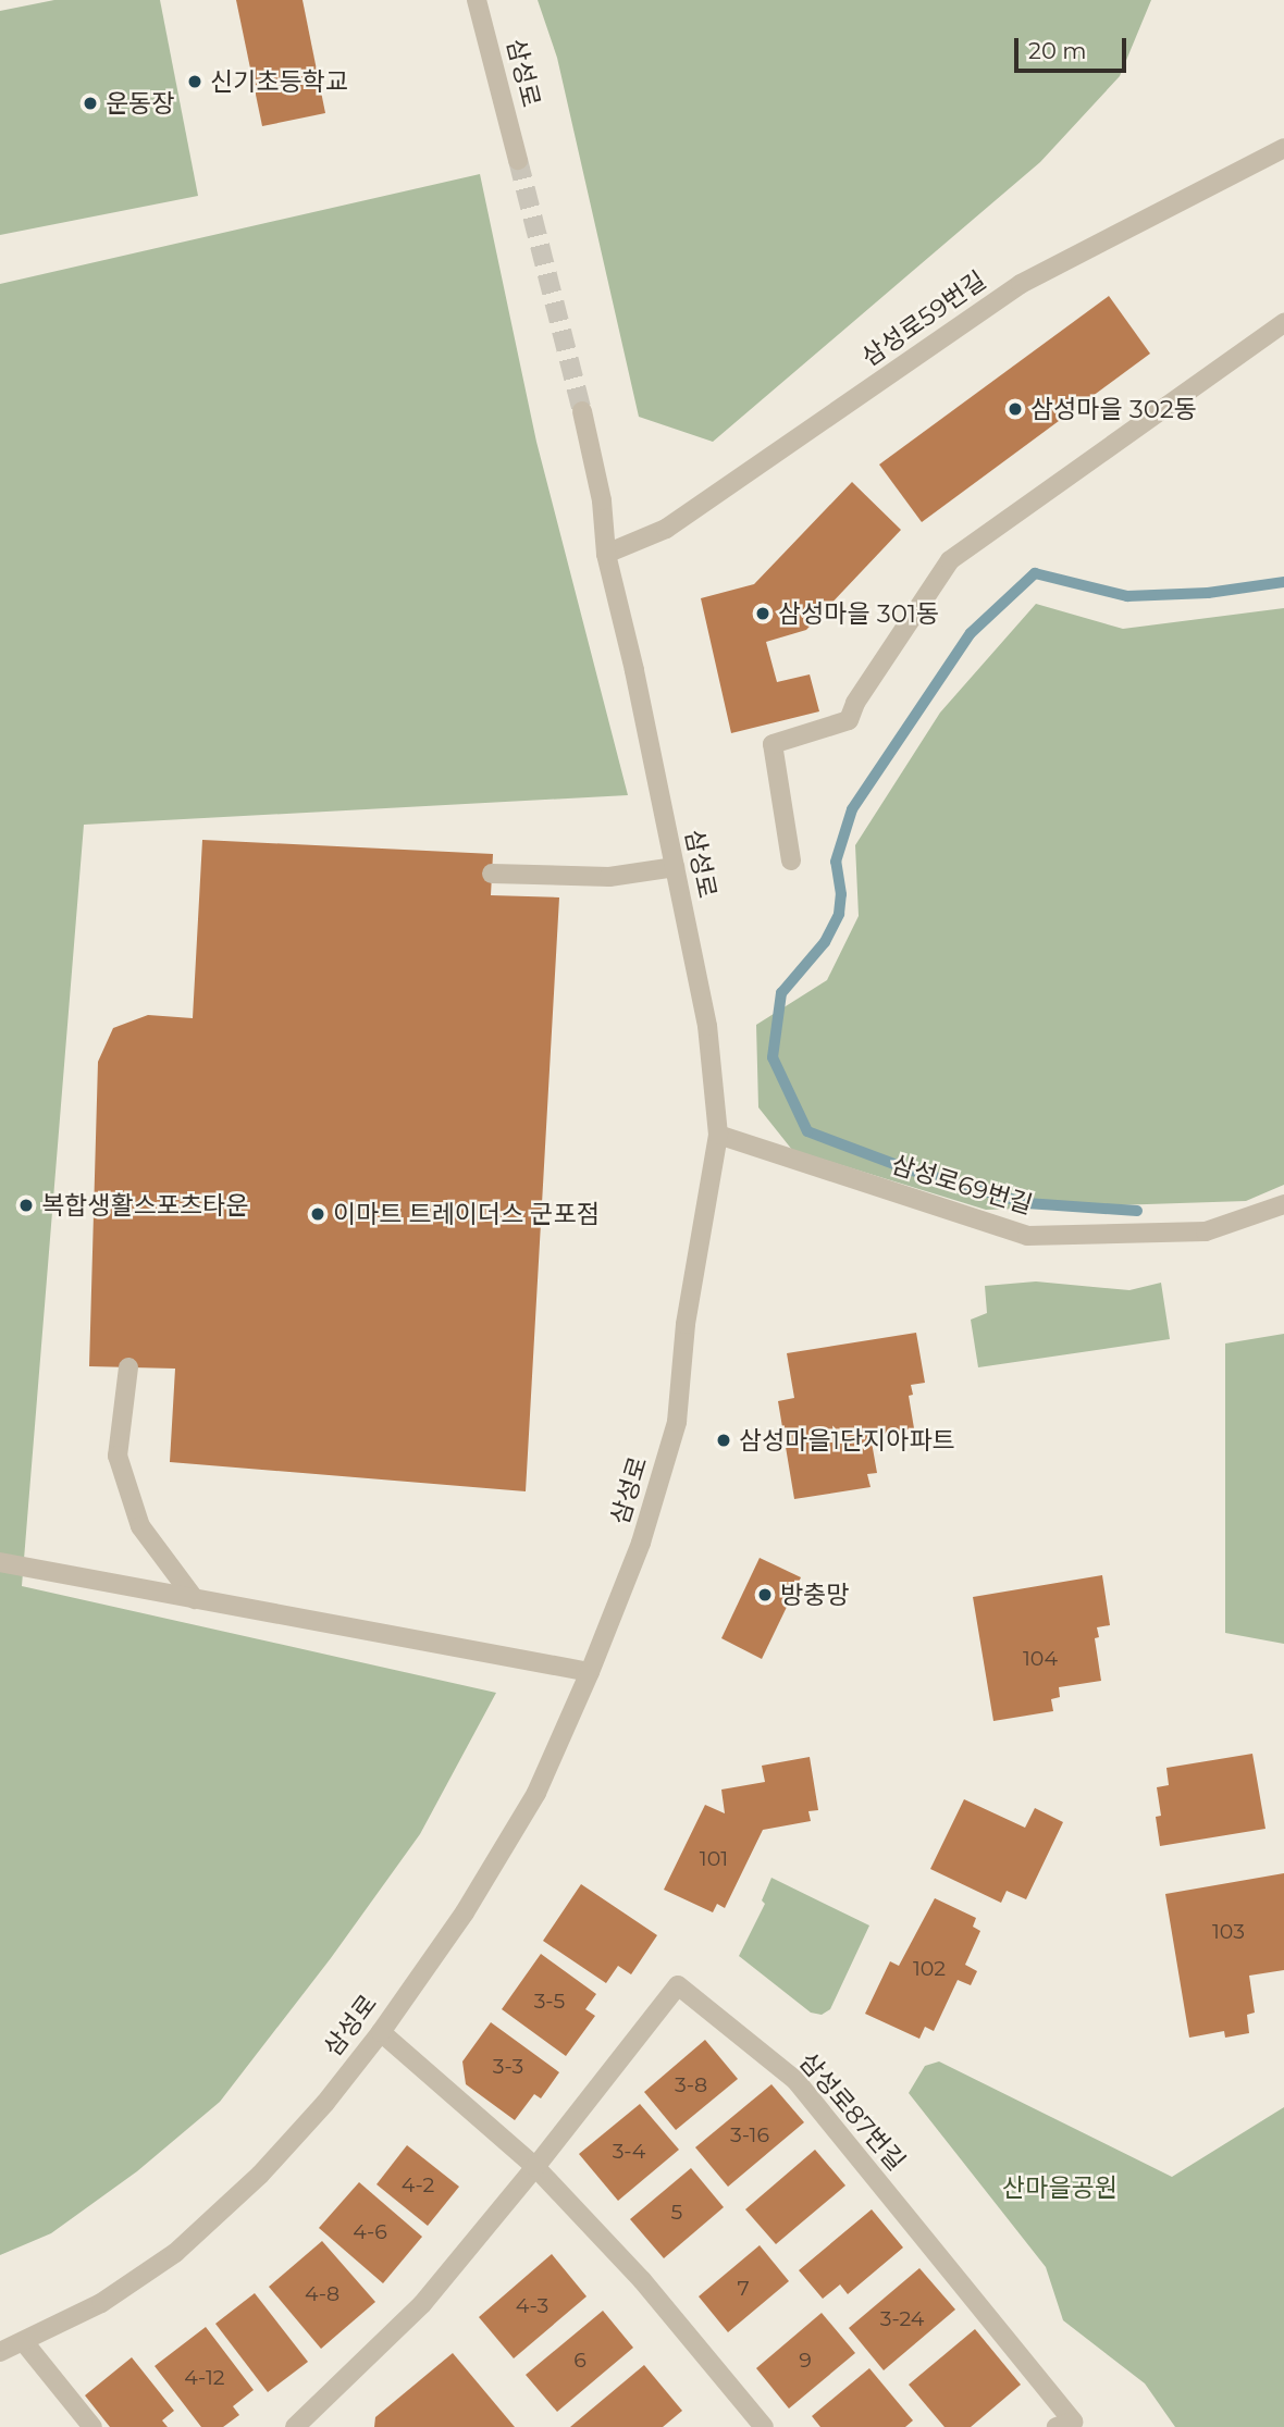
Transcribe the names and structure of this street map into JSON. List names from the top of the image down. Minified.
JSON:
{"streets":{"street":["삼성로","삼성로59번길","삼성로69번길","삼성로87번길"]},"crossings":[["삼성로","삼성로59번길"],["삼성로","삼성로69번길"]],"parks":["산마을공원"],"places":["신기초등학교","운동장","삼성마을 302동","삼성마을 301동","복합생활스포츠타운","이마트 트레이더스 군포점","삼성마을1단지아파트","방충망"],"house_numbers":["104","101","103","102","3-5","3-3","3-8","3-16","3-4","4-2","5","4-6","7","4-8","4-3","3-24","6","9","4-12"],"scale_bar":"20 m"}
